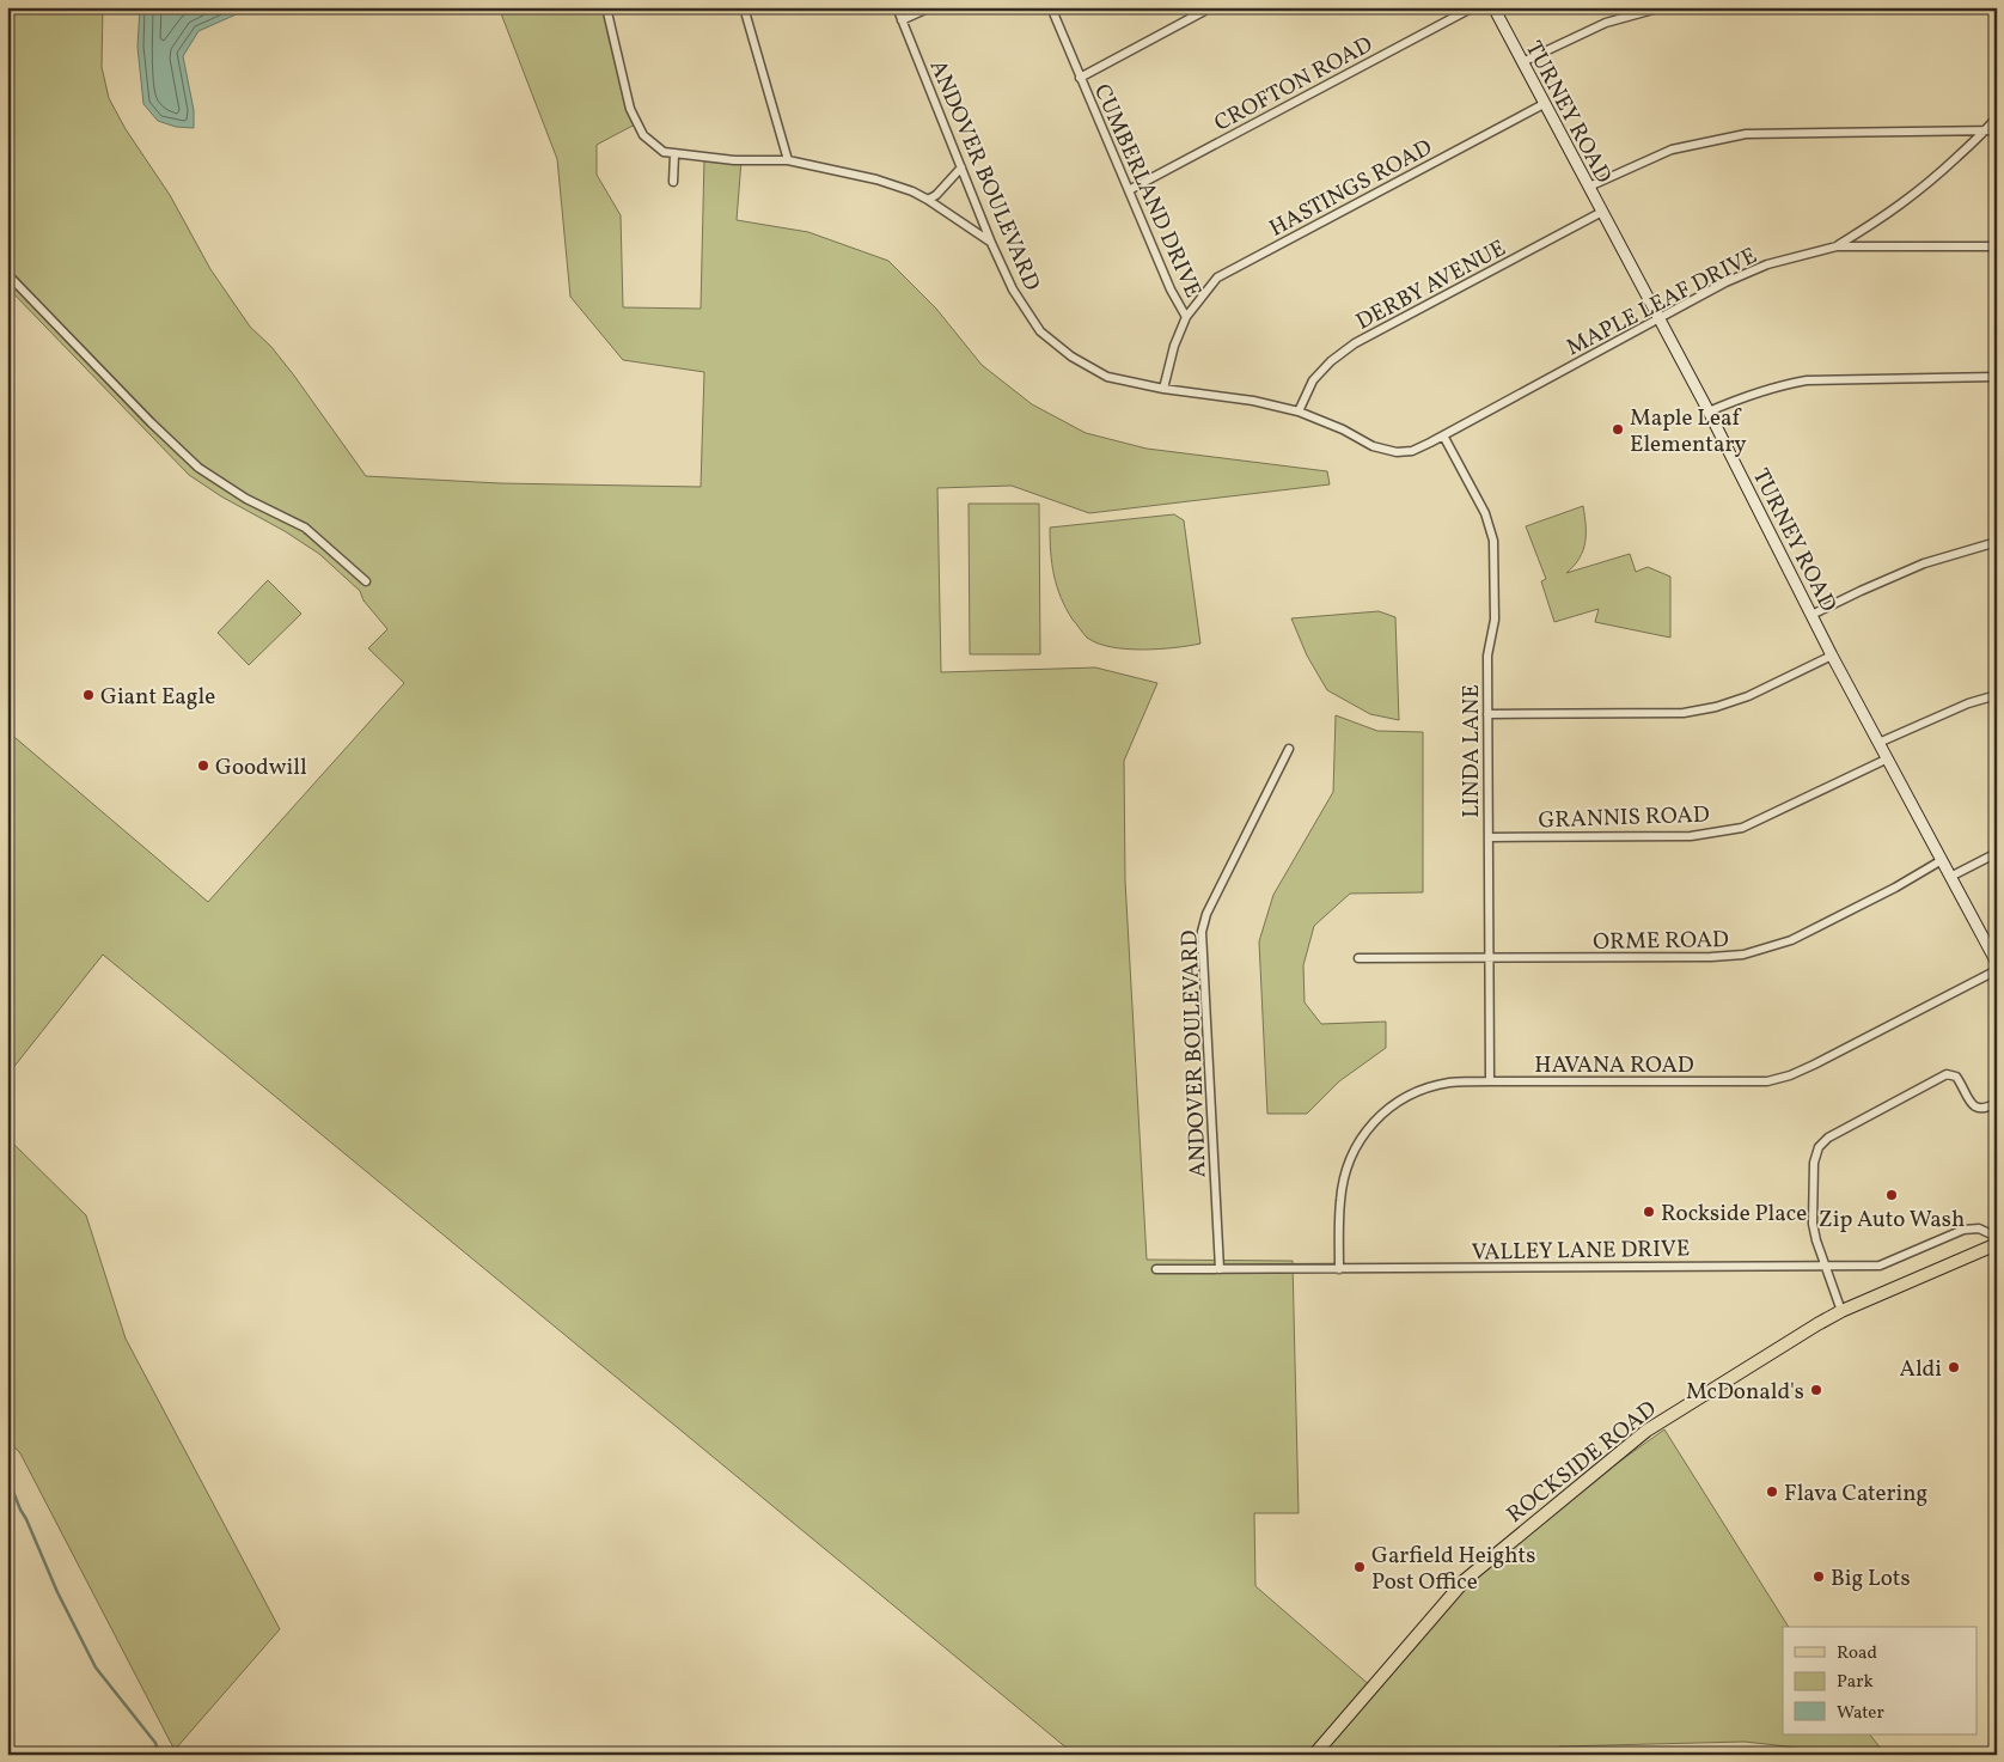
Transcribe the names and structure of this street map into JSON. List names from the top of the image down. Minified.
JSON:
{"streets":{"main road":["TURNEY ROAD","ROCKSIDE ROAD"],"street":["CROFTON ROAD","ANDOVER BOULEVARD","HASTINGS ROAD","CUMBERLAND DRIVE","DERBY AVENUE","MAPLE LEAF DRIVE","LINDA LANE","GRANNIS ROAD","ORME ROAD","HAVANA ROAD","VALLEY LANE DRIVE"]},"crossings":[["CROFTON ROAD","CUMBERLAND DRIVE"],["TURNEY ROAD","HASTINGS ROAD"],["TURNEY ROAD","DERBY AVENUE"],["TURNEY ROAD","MAPLE LEAF DRIVE"],["TURNEY ROAD","GRANNIS ROAD"],["TURNEY ROAD","ORME ROAD"],["ANDOVER BOULEVARD","CUMBERLAND DRIVE"],["ANDOVER BOULEVARD","DERBY AVENUE"],["ANDOVER BOULEVARD","MAPLE LEAF DRIVE"],["ANDOVER BOULEVARD","VALLEY LANE DRIVE"],["HASTINGS ROAD","CUMBERLAND DRIVE"],["MAPLE LEAF DRIVE","LINDA LANE"],["LINDA LANE","GRANNIS ROAD"],["LINDA LANE","ORME ROAD"],["LINDA LANE","HAVANA ROAD"],["HAVANA ROAD","VALLEY LANE DRIVE"]],"places":["Maple Leaf Elementary","Giant Eagle","Goodwill","Zip Auto Wash","Rockside Place","Aldi","McDonald's","Flava Catering","Garfield Heights Post Office","Big Lots"],"legend":["Road","Park","Water"]}
